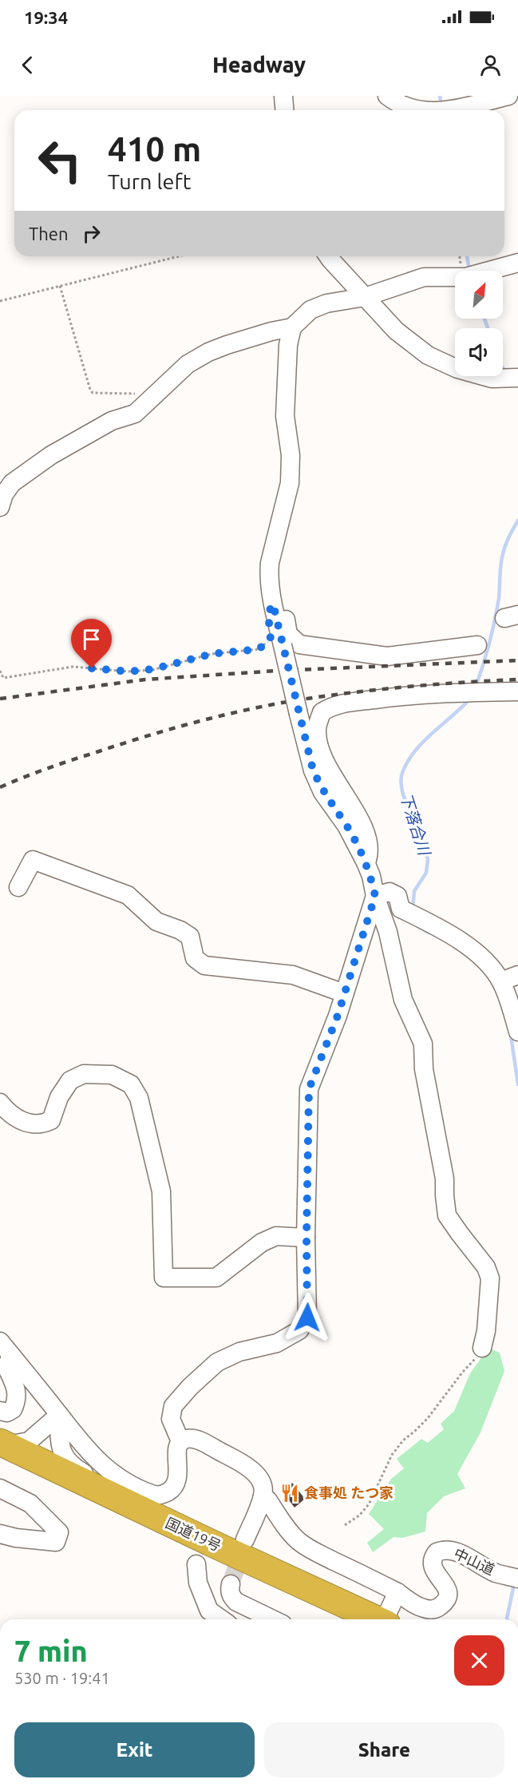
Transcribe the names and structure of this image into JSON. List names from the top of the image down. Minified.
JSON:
{"streets":{"highway":["国道19号"],"street":["中山道"]},"water":["下落合川"],"places":{"restaurant":["食事処 たつ家"]},"north":"top right","page":{"status":"19:34","header":"Headway","turn":["410 m","Turn left"],"then":"Then","heading":["7 min","530 m · 19:41"],"buttons":["Exit","Share"]}}
